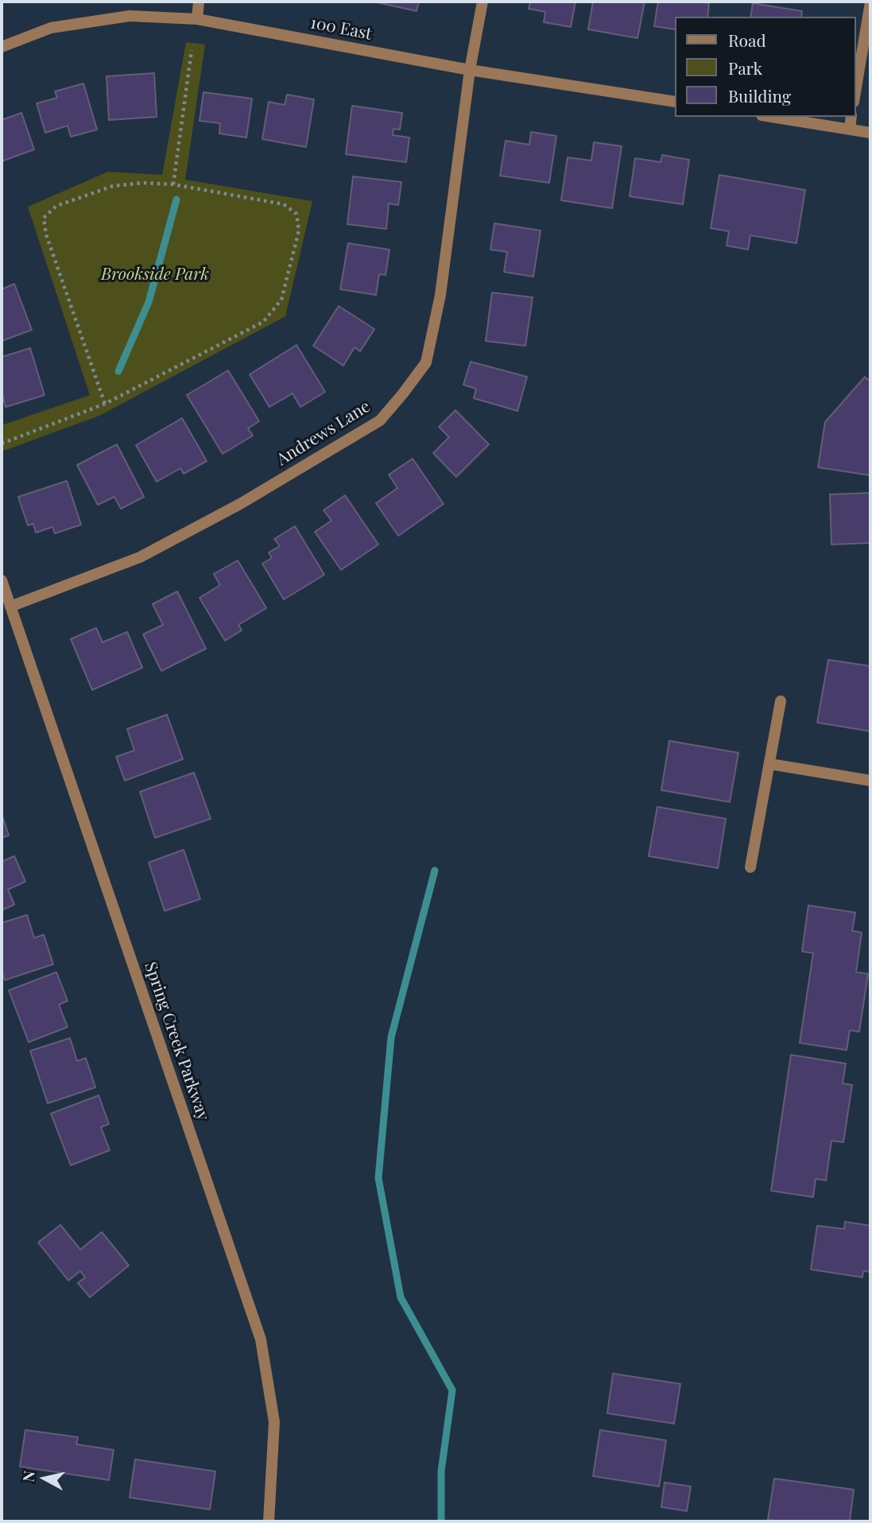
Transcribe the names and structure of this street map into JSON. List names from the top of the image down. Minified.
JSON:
{"streets":{"street":["100 East","Andrews Lane","Spring Creek Parkway"]},"crossings":[["100 East","Andrews Lane"],["Andrews Lane","Spring Creek Parkway"]],"parks":["Brookside Park"],"legend":["Road","Park","Building"],"north":"left"}
